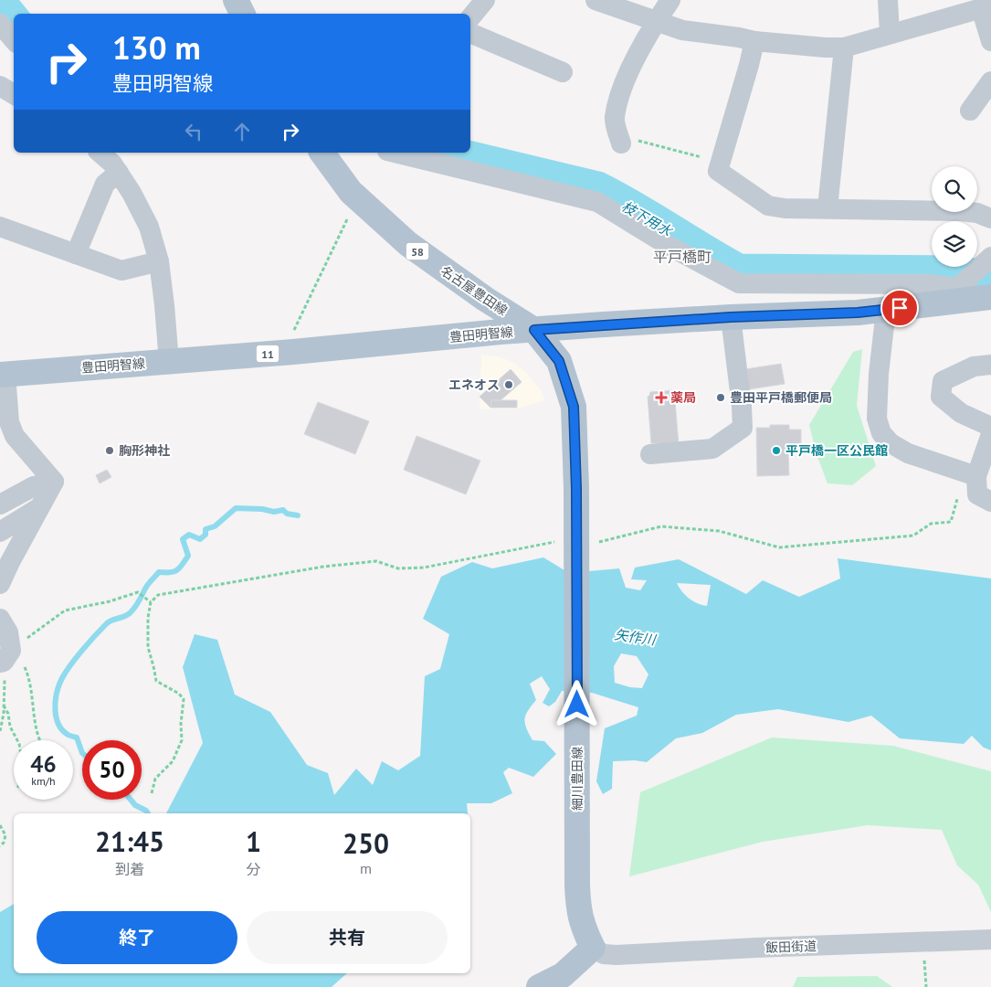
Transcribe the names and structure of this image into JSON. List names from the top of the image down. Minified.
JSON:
{"streets":{"main road":["58","名古屋豊田線","豊田明智線","11","細川豊田線"],"street":["飯田街道"]},"crossings":[["名古屋豊田線","豊田明智線"],["名古屋豊田線","細川豊田線"],["豊田明智線","細川豊田線"],["細川豊田線","飯田街道"]],"districts":["平戸橋町"],"water":["枝下用水","矢作川"],"places":{"other":["エネオス","豊田平戸橋郵便局","胸形神社","平戸橋一区公民館"],"health":["薬局"]},"page":{"turn":["130 m","豊田明智線"],"speed":"46 km/h","limit":"50","eta":["21:45","到着","1","分","250","m"],"buttons":["終了","共有"]}}
